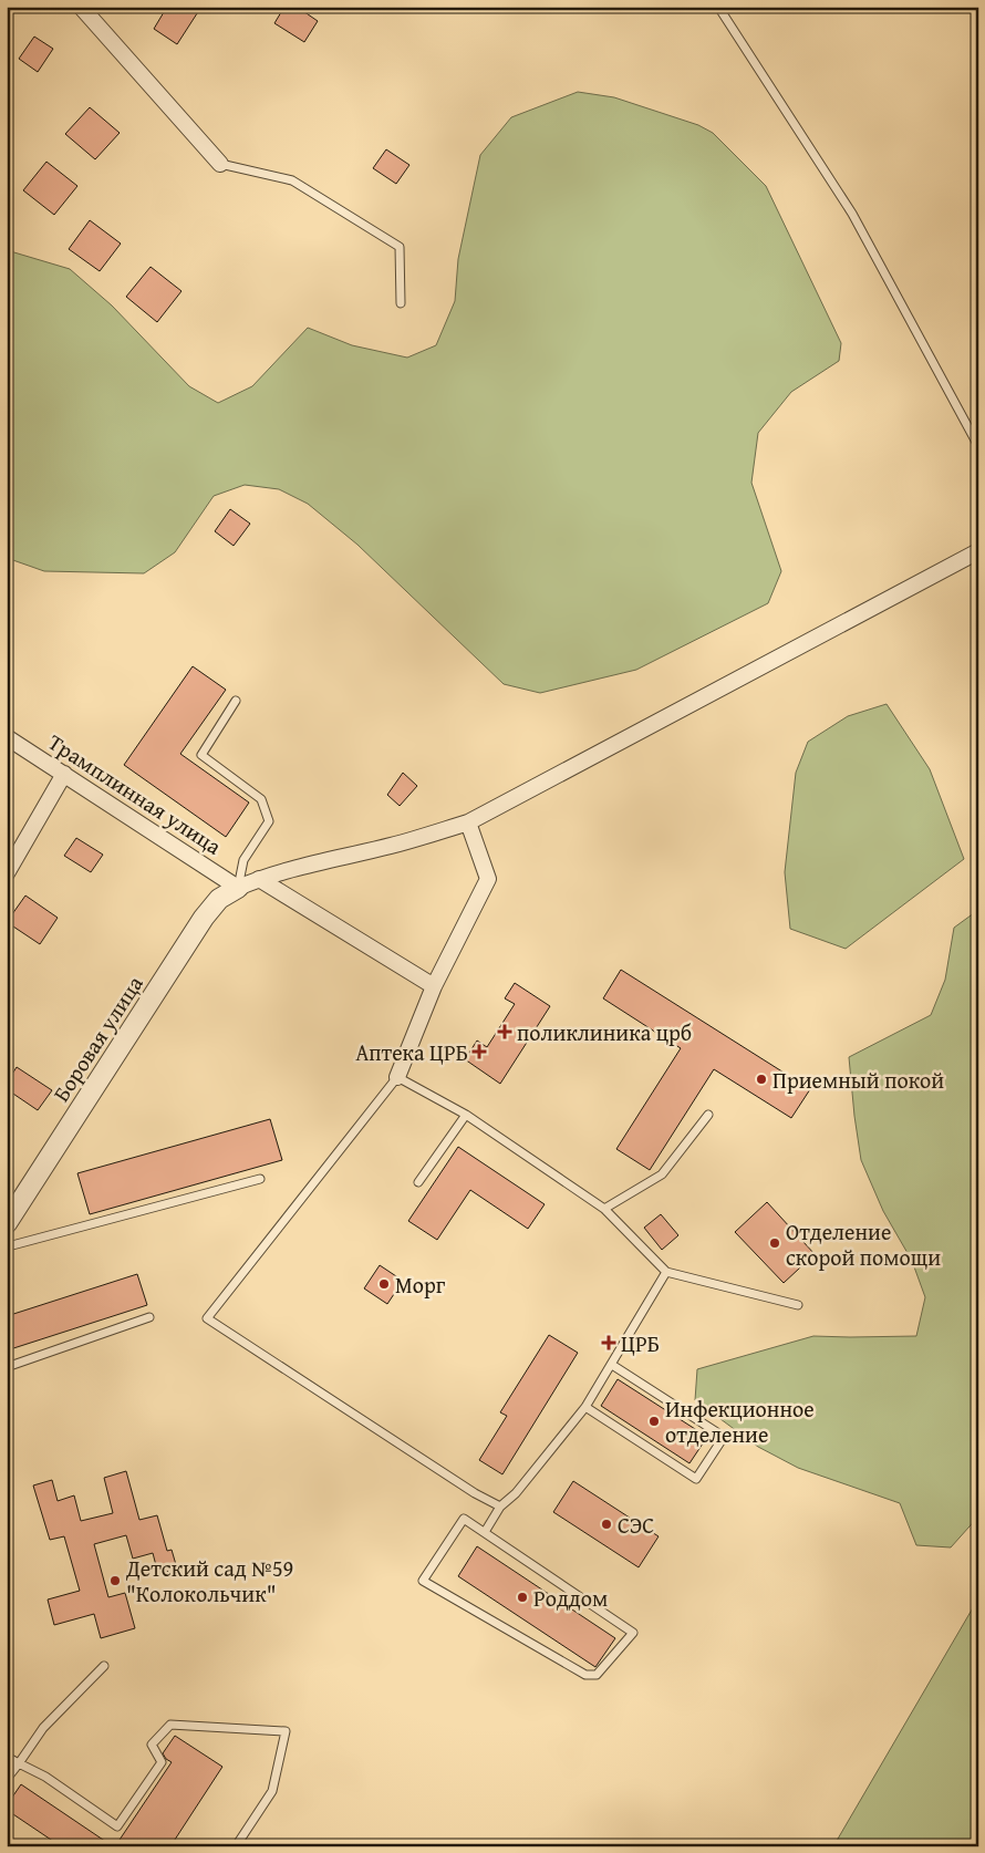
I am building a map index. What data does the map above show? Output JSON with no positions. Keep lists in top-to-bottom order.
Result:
{
  "streets": {
    "street": ["Трамплинная улица", "Боровая улица"]
  },
  "crossings": [
    ["Трамплинная улица", "Боровая улица"]
  ],
  "places": {
    "health": ["поликлиника црб", "Аптека ЦРБ", "ЦРБ"],
    "other": [
      "Приемный покой",
      "Отделение скорой помощи",
      "Морг",
      "Инфекционное отделение",
      "СЭС",
      "Детский сад №59 \"Колокольчик\"",
      "Роддом"
    ]
  }
}
